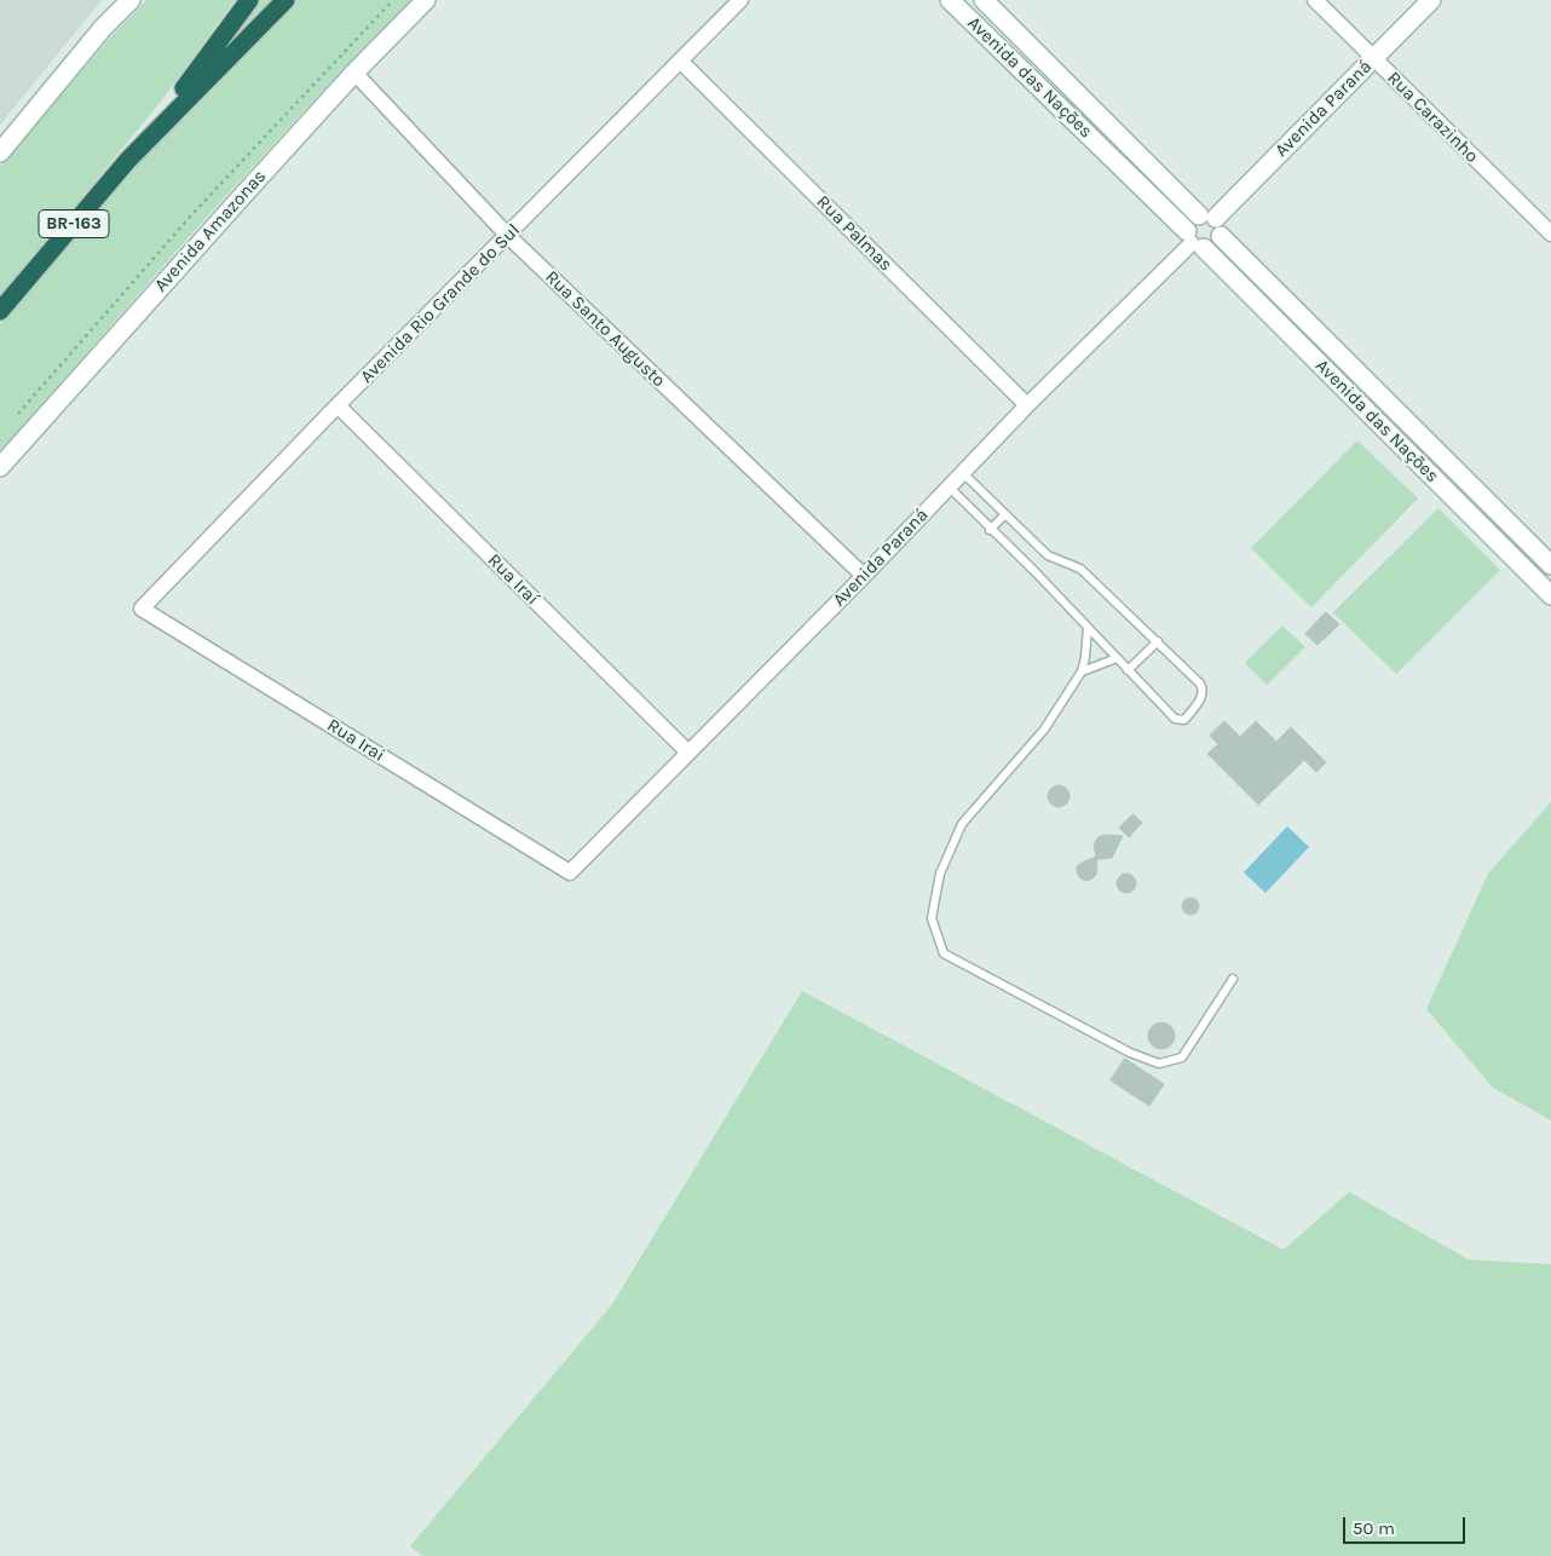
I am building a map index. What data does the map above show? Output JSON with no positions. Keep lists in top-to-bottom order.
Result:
{
  "streets": {
    "highway": ["BR-163"],
    "main road": ["Avenida das Nações", "Avenida Paraná", "Avenida Amazonas"],
    "street": [
      "Rua Carazinho",
      "Rua Palmas",
      "Avenida Rio Grande do Sul",
      "Rua Santo Augusto",
      "Rua Iraí",
      "Rua Irai"
    ]
  },
  "crossings": [
    ["Avenida das Nações", "Avenida Paraná"],
    ["Avenida Paraná", "Rua Carazinho"],
    ["Avenida Paraná", "Rua Palmas"],
    ["Avenida Paraná", "Rua Santo Augusto"],
    ["Avenida Paraná", "Rua Iraí"],
    ["Avenida Paraná", "Rua Irai"],
    ["Avenida Amazonas", "Rua Santo Augusto"],
    ["Rua Palmas", "Avenida Rio Grande do Sul"],
    ["Avenida Rio Grande do Sul", "Rua Santo Augusto"],
    ["Avenida Rio Grande do Sul", "Rua Iraí"],
    ["Avenida Rio Grande do Sul", "Rua Irai"]
  ],
  "scale_bar": "50 m"
}
